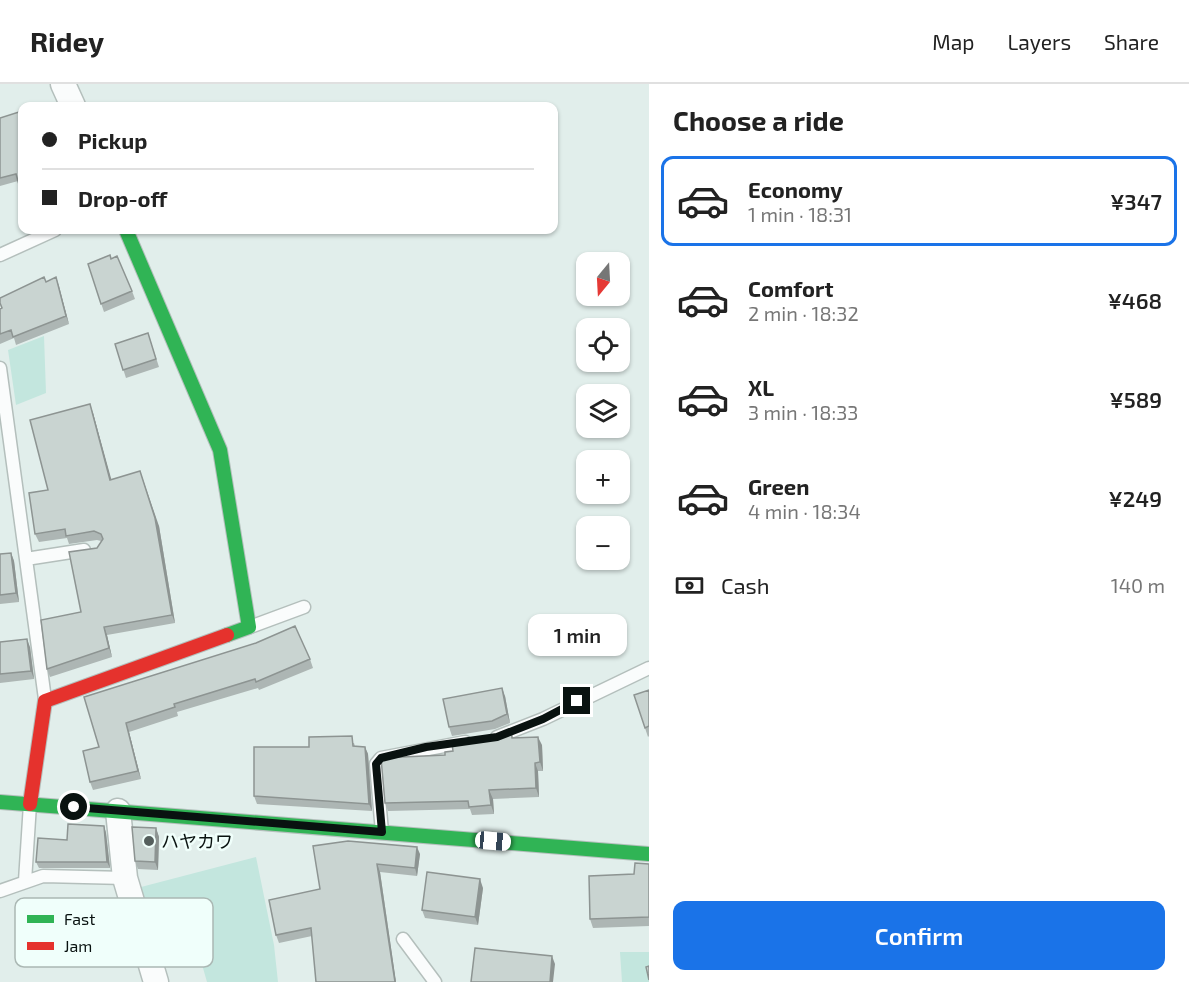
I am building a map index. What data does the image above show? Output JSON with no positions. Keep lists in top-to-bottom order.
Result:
{
  "places": ["ハヤカワ"],
  "legend": ["Fast", "Jam"],
  "north": "bottom",
  "page": {
    "header": "Ridey",
    "nav": ["Map", "Layers", "Share"],
    "heading": "Choose a ride",
    "banner": ["Pickup", "Drop-off"],
    "list": [
      {
        "name": "Economy",
        "note": "1 min · 18:31",
        "value": "¥347"
      },
      {
        "name": "Comfort",
        "note": "2 min · 18:32",
        "value": "¥468"
      },
      {
        "name": "XL",
        "note": "3 min · 18:33",
        "value": "¥589"
      },
      {
        "name": "Green",
        "note": "4 min · 18:34",
        "value": "¥249"
      }
    ],
    "map_buttons": ["+", "−"],
    "pay": ["Cash", "140 m"],
    "bubble": "1 min",
    "buttons": "Confirm"
  }
}
